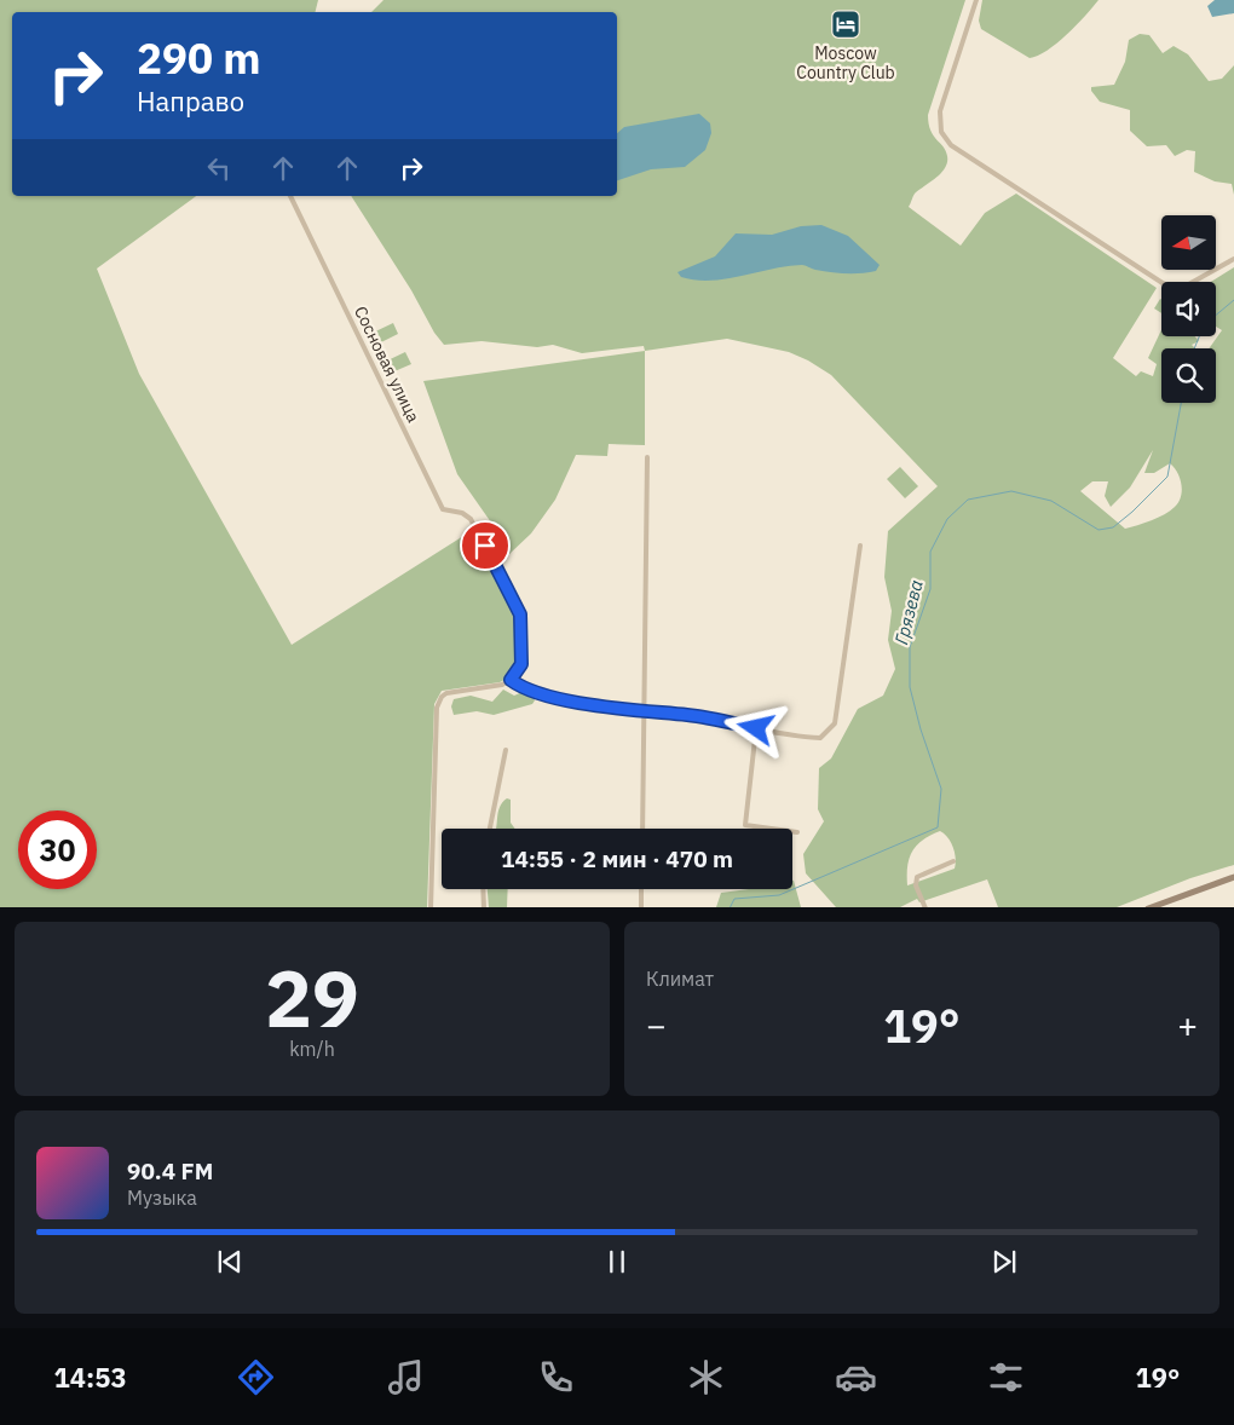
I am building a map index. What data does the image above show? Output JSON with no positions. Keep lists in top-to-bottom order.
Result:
{
  "streets": {
    "street": ["Сосновая улица"]
  },
  "water": ["Грязева"],
  "places": {
    "hotel": ["Moscow Country Club"]
  },
  "north": "left",
  "page": {
    "turn": ["290 m", "Направо"],
    "limit": "30",
    "trip": "14:55 · 2 мин · 470 m",
    "tile": [
      ["29", "km/h"],
      "Климат"
    ],
    "heat": ["−", "19°", "+"],
    "song": ["90.4 FM", "Музыка"],
    "tabs": ["14:53", "19°"]
  }
}
